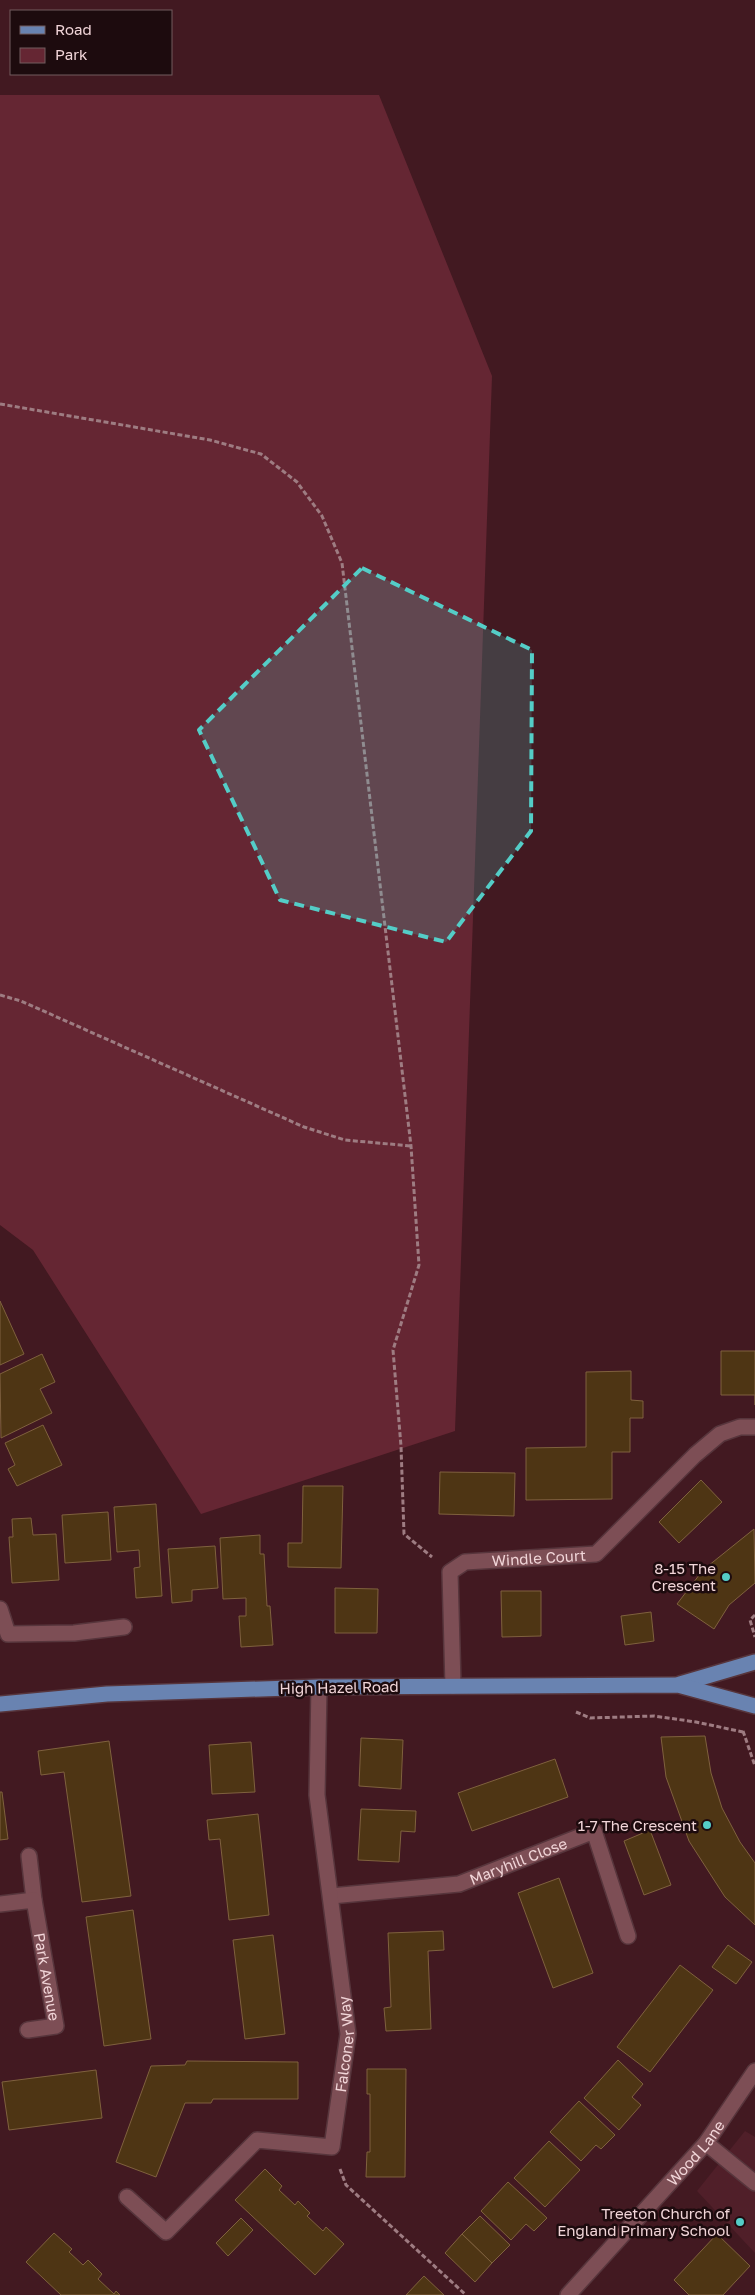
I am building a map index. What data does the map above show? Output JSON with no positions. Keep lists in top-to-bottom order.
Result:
{
  "streets": {
    "main road": ["High Hazel Road"],
    "street": [
      "Windle Court",
      "Maryhill Close",
      "Park Avenue",
      "Falconer Way",
      "Wood Lane"
    ]
  },
  "crossings": [
    ["High Hazel Road", "Falconer Way"],
    ["Maryhill Close", "Falconer Way"]
  ],
  "places": ["8-15 The Crescent", "1-7 The Crescent", "Treeton Church of England Primary School"],
  "legend": ["Road", "Park"]
}
